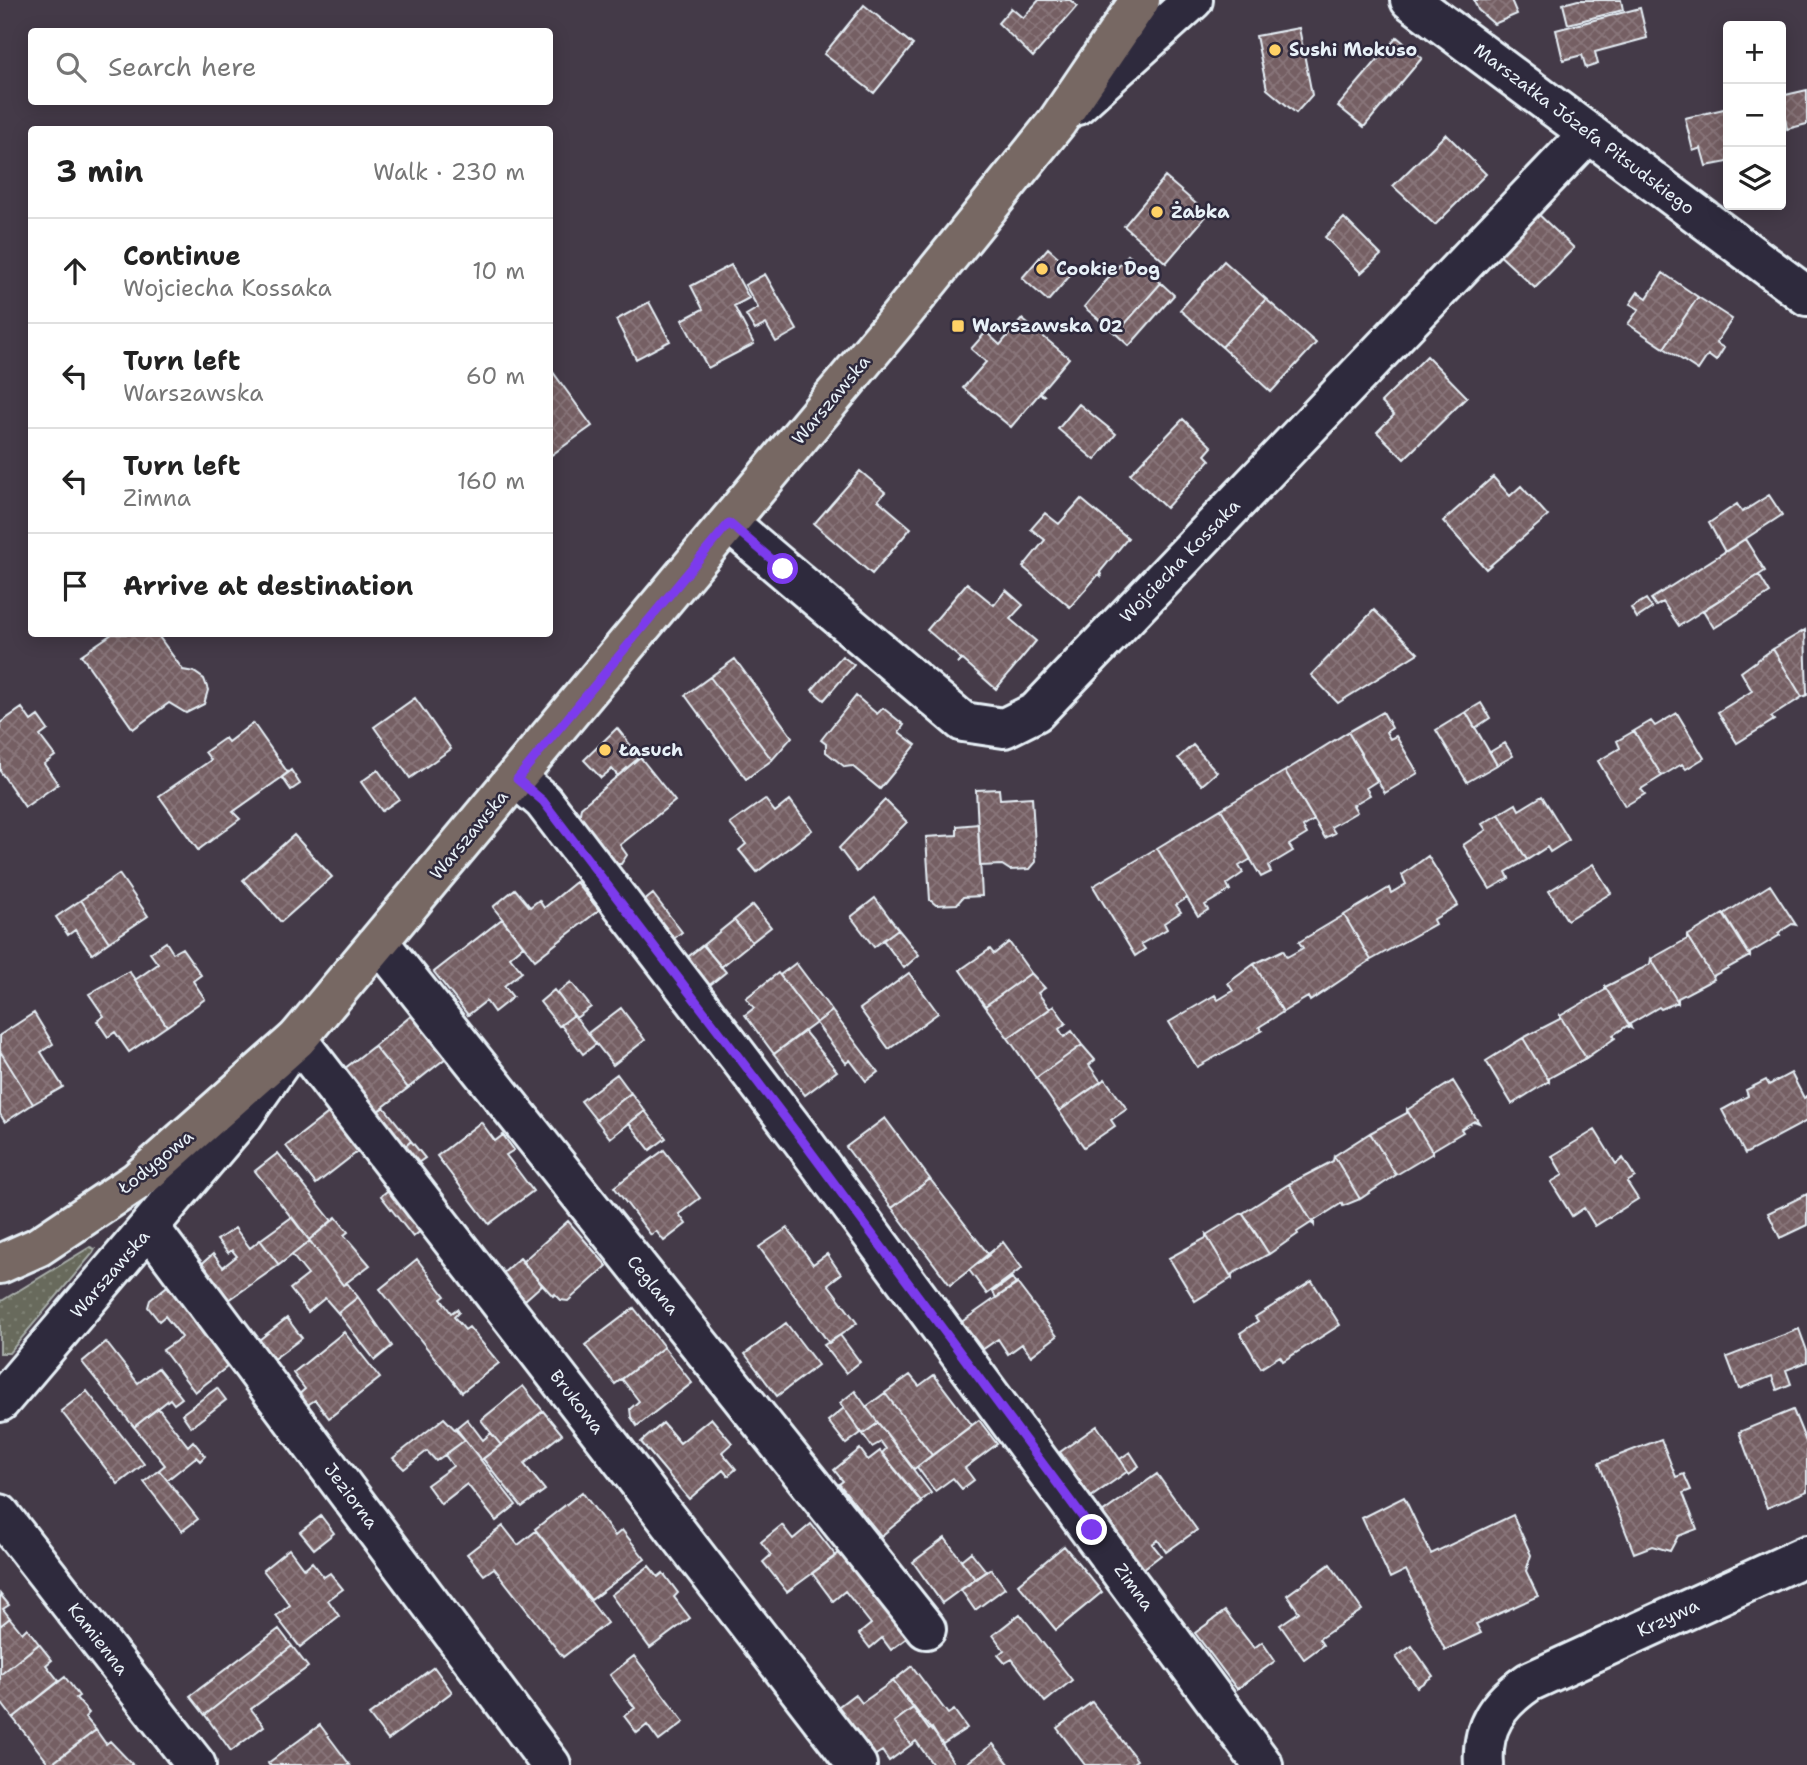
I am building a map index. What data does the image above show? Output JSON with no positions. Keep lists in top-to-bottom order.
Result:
{
  "streets": {
    "main road": ["Warszawska", "Łodygowa"],
    "street": [
      "Marszałka Józefa Piłsudskiego",
      "Wojciecha Kossaka",
      "Ceglana",
      "Brukowa",
      "Jeziorna",
      "Zimna",
      "Krzywa",
      "Kamienna"
    ]
  },
  "crossings": [
    ["Marszałka Józefa Piłsudskiego", "Wojciecha Kossaka"],
    ["Warszawska", "Wojciecha Kossaka"],
    ["Warszawska", "Łodygowa"],
    ["Warszawska", "Ceglana"],
    ["Warszawska", "Brukowa"],
    ["Warszawska", "Jeziorna"],
    ["Warszawska", "Zimna"],
    ["Łodygowa", "Brukowa"]
  ],
  "places": {
    "other": [
      "Sushi Mokuso",
      "Żabka",
      "Cookie Dog",
      "Łasuch"
    ],
    "transit": ["Warszawska 02"]
  },
  "page": {
    "map_buttons": ["+", "−"],
    "search": "Search here",
    "heading": ["3 min", "Walk · 230 m"],
    "list": [
      ["Continue", "Wojciecha Kossaka", "10 m"],
      ["Turn left", "Warszawska", "60 m"],
      ["Turn left", "Zimna", "160 m"],
      "Arrive at destination"
    ]
  }
}
